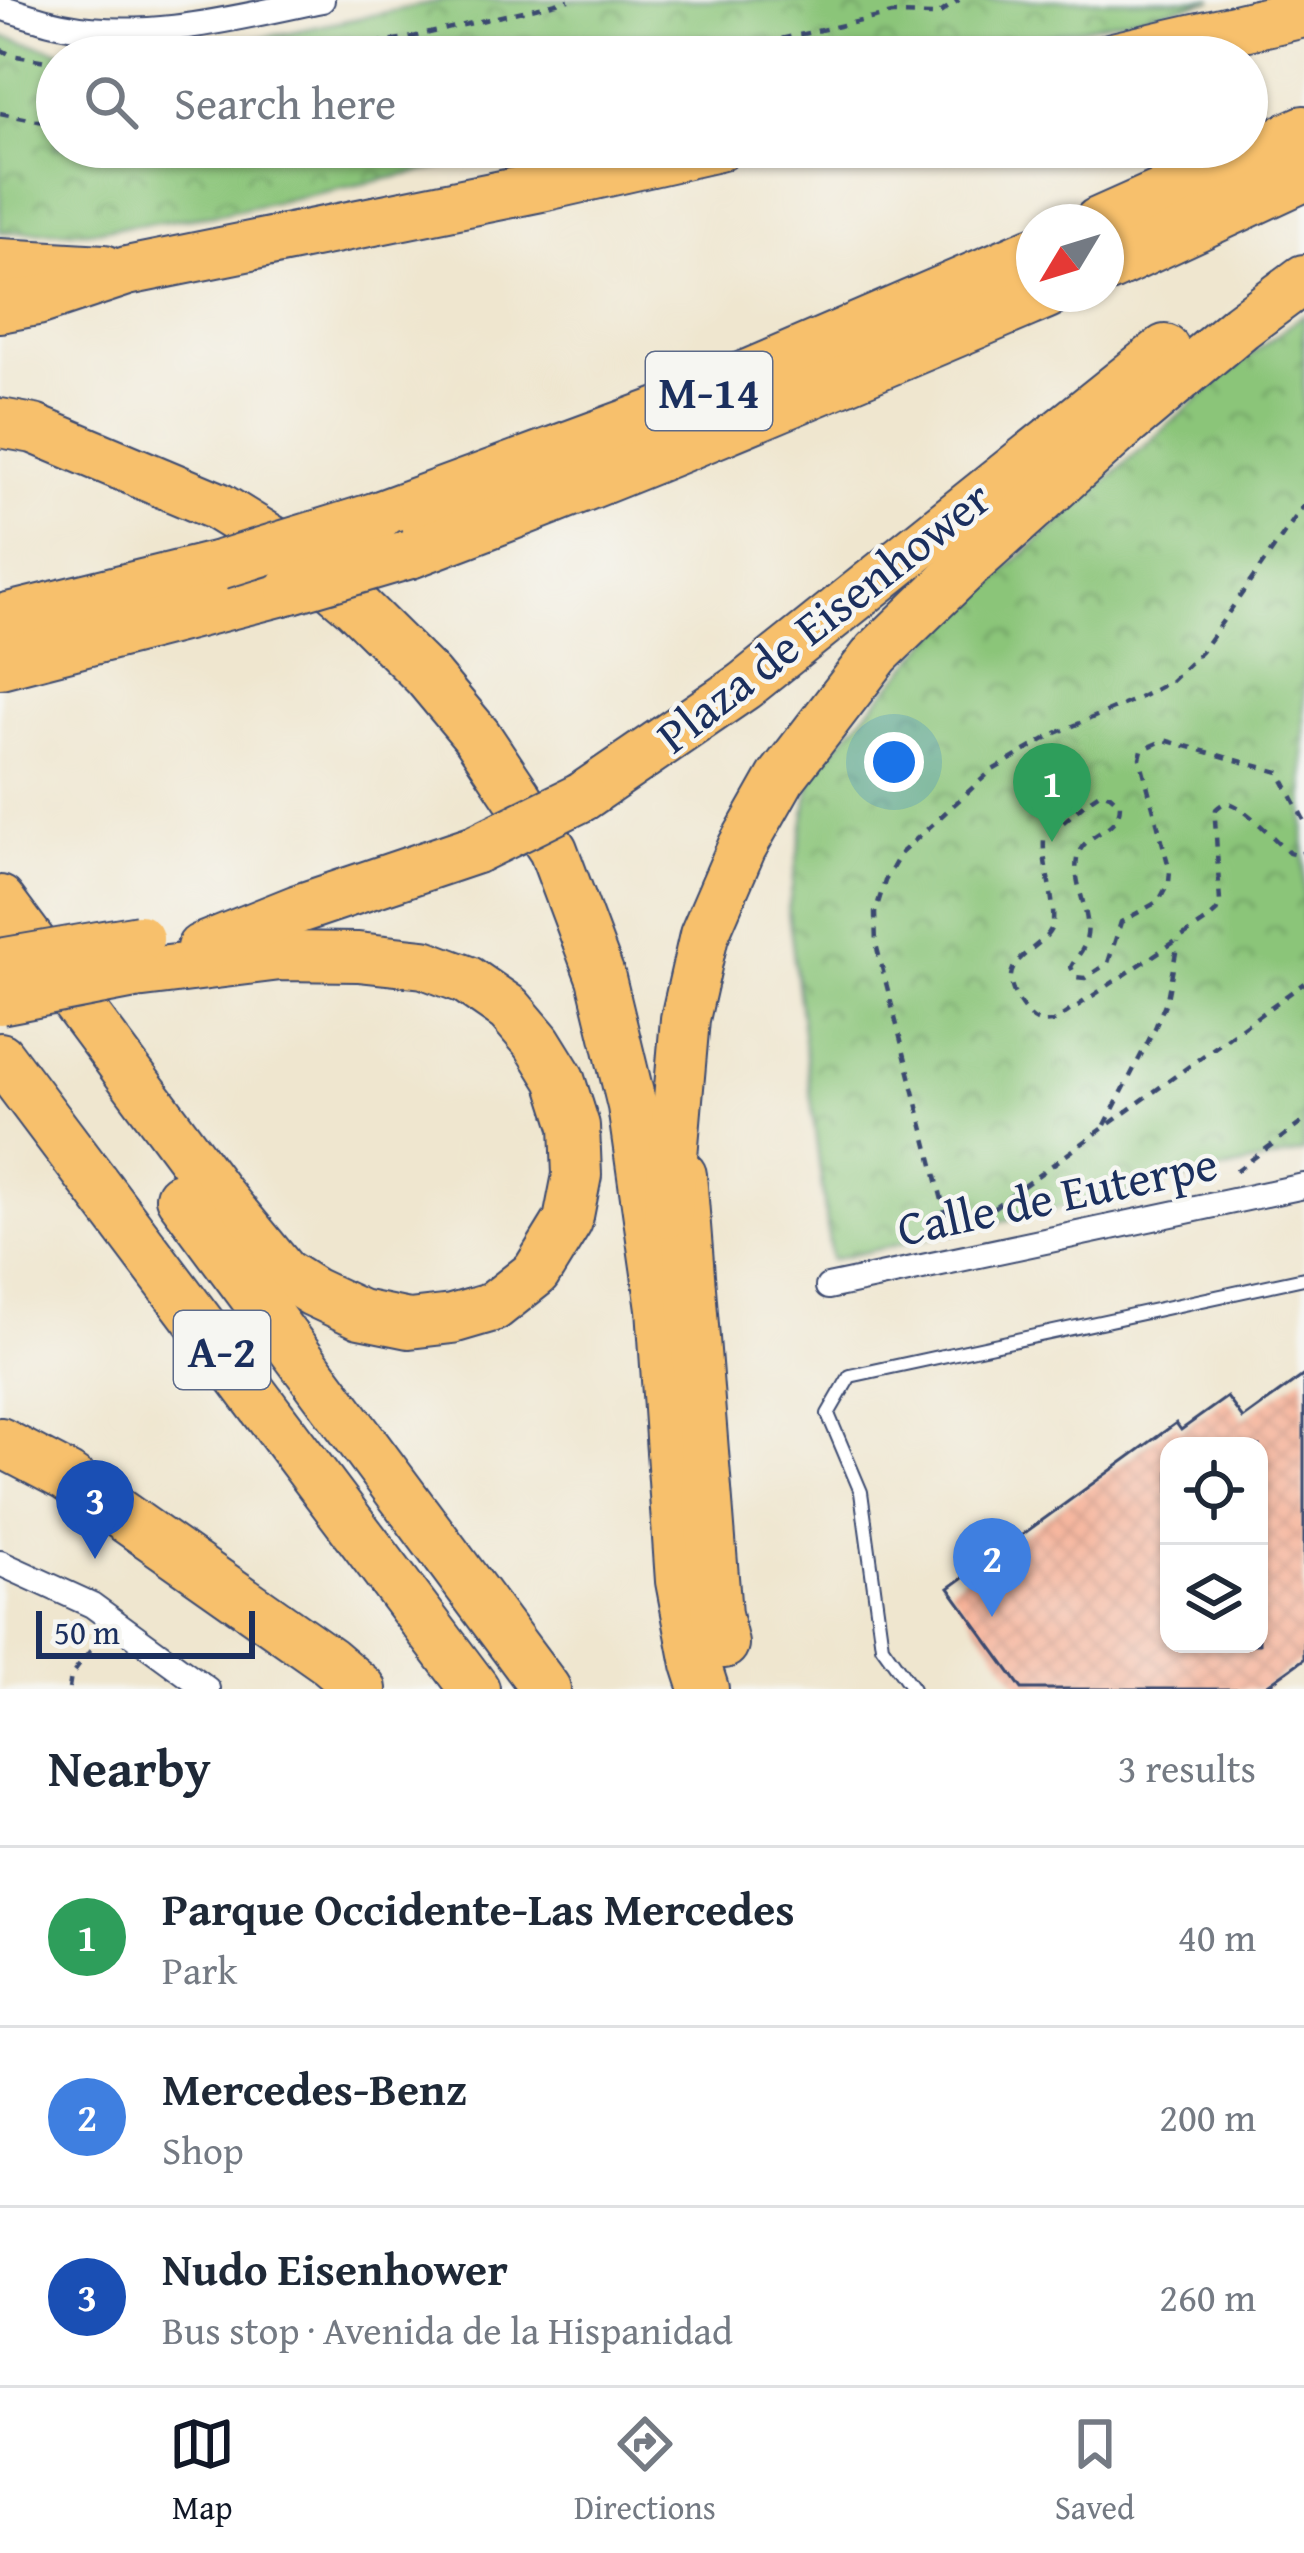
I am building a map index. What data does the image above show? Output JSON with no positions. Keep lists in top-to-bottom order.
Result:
{
  "streets": {
    "highway": ["M-14", "Plaza de Eisenhower", "A-2"],
    "street": ["Calle de Euterpe"]
  },
  "crossings": [
    ["Plaza de Eisenhower", "A-2"]
  ],
  "scale_bar": "50 m",
  "north": "bottom left",
  "page": {
    "search": "Search here",
    "pins": ["1", "3", "2"],
    "scale": "50 m",
    "heading": ["Nearby", "3 results"],
    "list": [
      {
        "mark": "1",
        "name": "Parque Occidente-Las Mercedes",
        "note": "Park",
        "value": "40 m"
      },
      {
        "mark": "2",
        "name": "Mercedes-Benz",
        "note": "Shop",
        "value": "200 m"
      },
      {
        "mark": "3",
        "name": "Nudo Eisenhower",
        "note": "Bus stop · Avenida de la Hispanidad",
        "value": "260 m"
      }
    ],
    "nav": ["Map", "Directions", "Saved"]
  }
}
